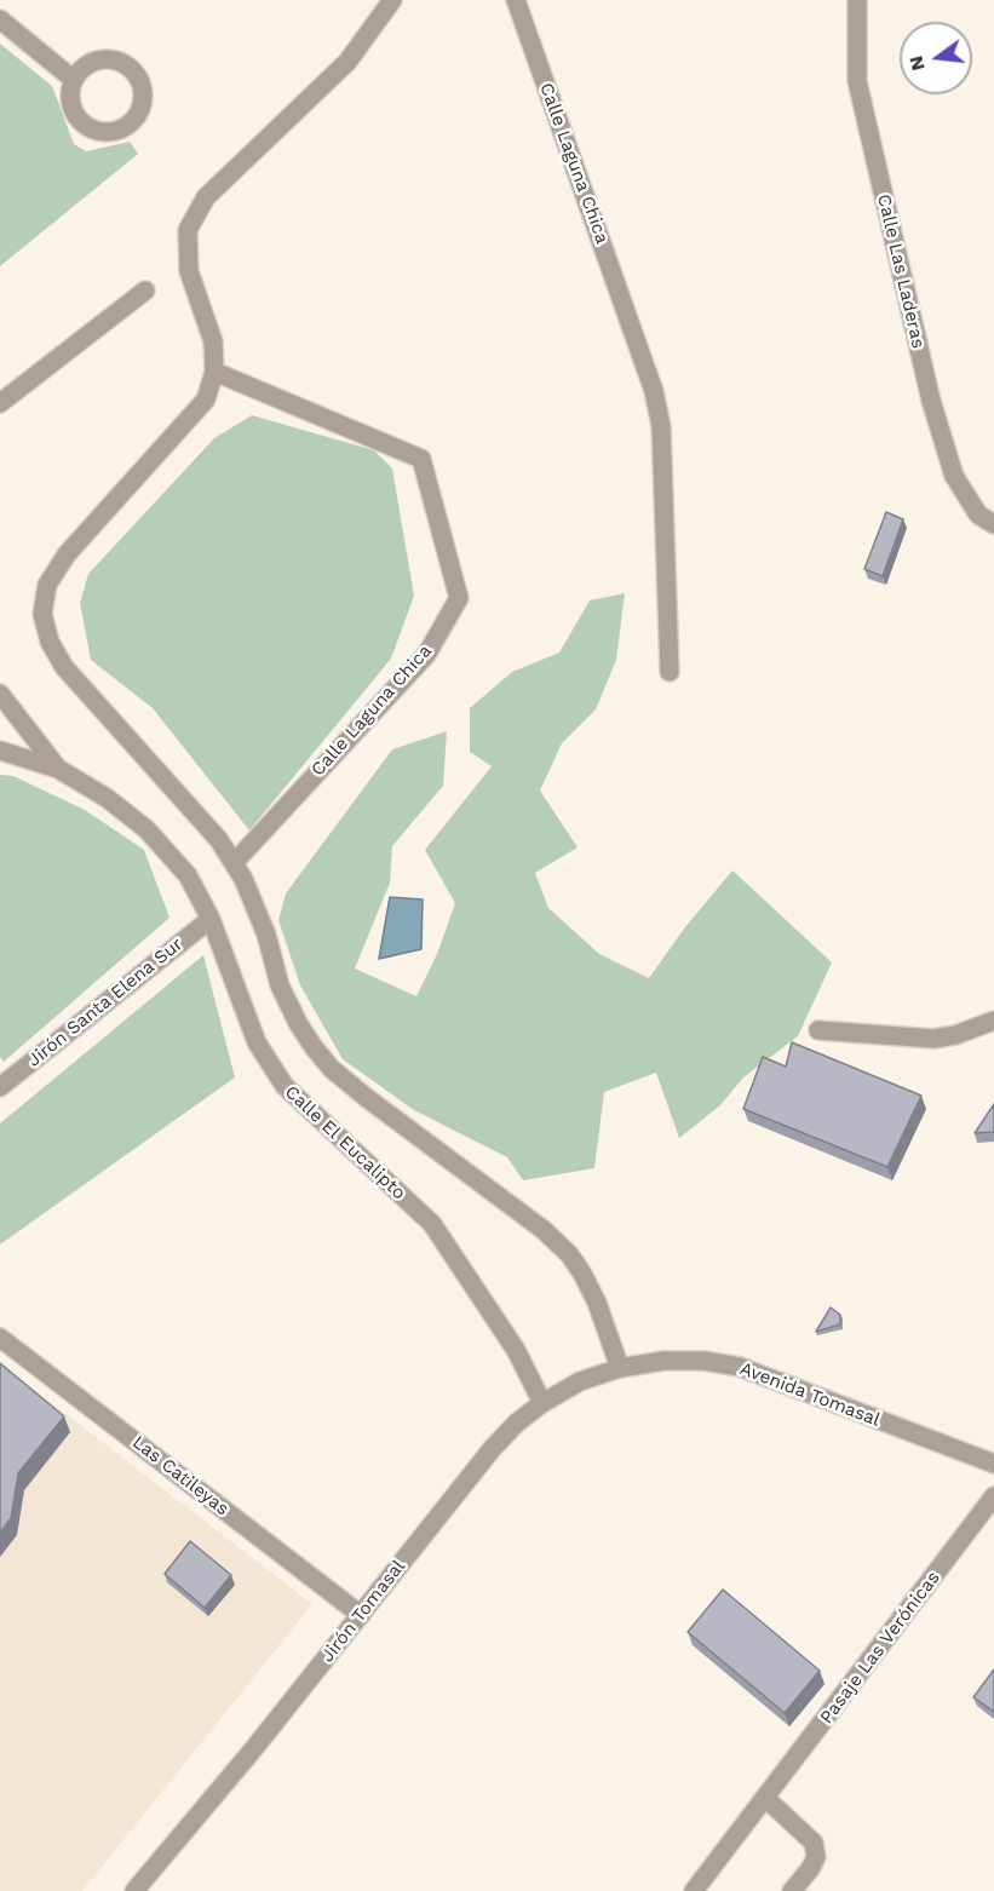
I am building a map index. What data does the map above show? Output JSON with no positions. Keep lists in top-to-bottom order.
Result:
{
  "streets": {
    "street": [
      "Calle Laguna Chica",
      "Calle Las Laderas",
      "Jirón Santa Elena Sur",
      "Calle El Eucalipto",
      "Avenida Tomasal",
      "Las Catileyas",
      "Jirón Tomasal",
      "Pasaje Las Verónicas"
    ]
  },
  "crossings": [
    ["Jirón Santa Elena Sur", "Calle El Eucalipto"],
    ["Calle El Eucalipto", "Jirón Tomasal"],
    ["Avenida Tomasal", "Jirón Tomasal"],
    ["Las Catileyas", "Jirón Tomasal"]
  ],
  "north": "left"
}
